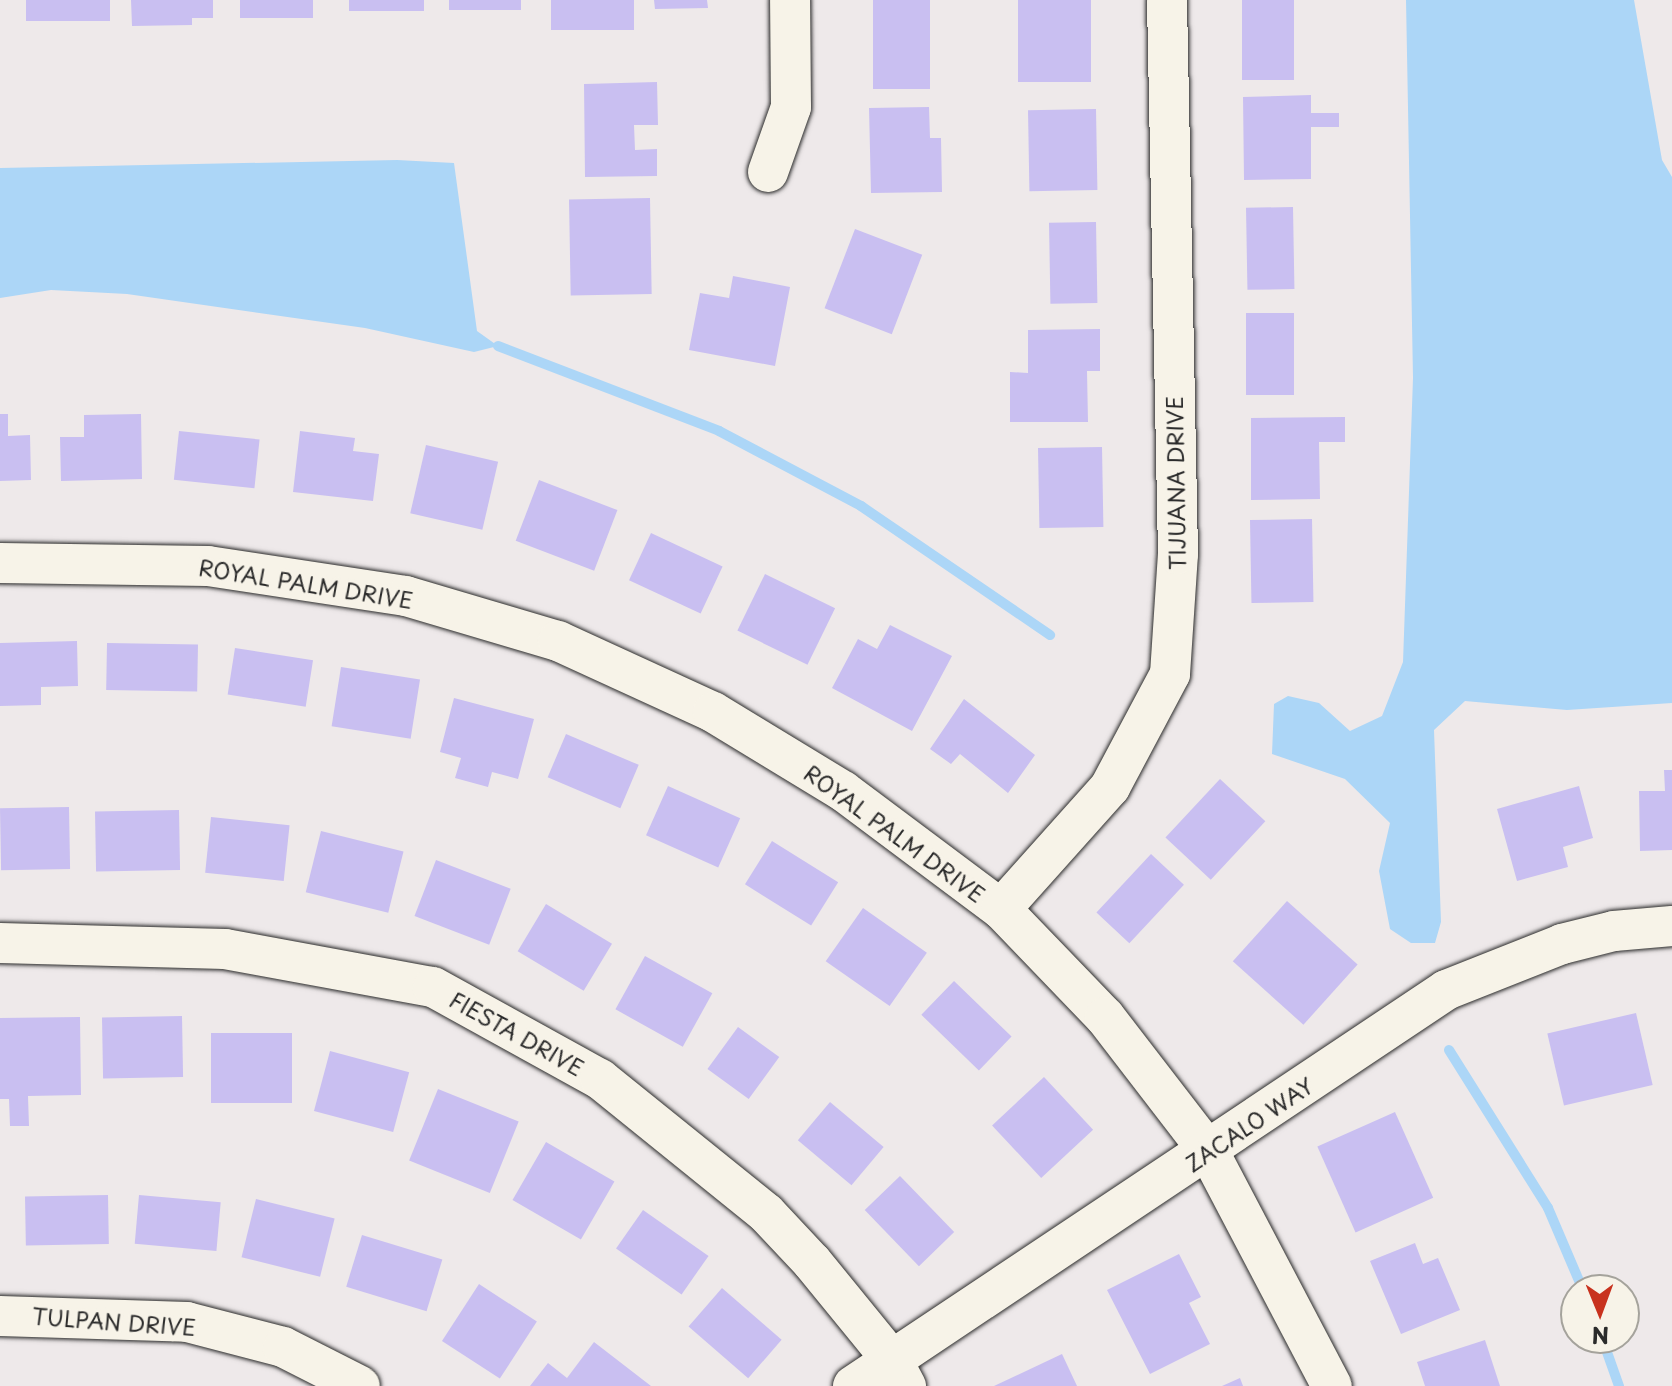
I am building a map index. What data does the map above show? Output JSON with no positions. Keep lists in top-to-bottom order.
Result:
{
  "streets": {
    "street": [
      "TIJUANA DRIVE",
      "ROYAL PALM DRIVE",
      "FIESTA DRIVE",
      "ZACALO WAY",
      "TULPAN DRIVE"
    ]
  },
  "crossings": [
    ["TIJUANA DRIVE", "ROYAL PALM DRIVE"],
    ["ROYAL PALM DRIVE", "ZACALO WAY"],
    ["FIESTA DRIVE", "ZACALO WAY"]
  ],
  "north": "bottom"
}
